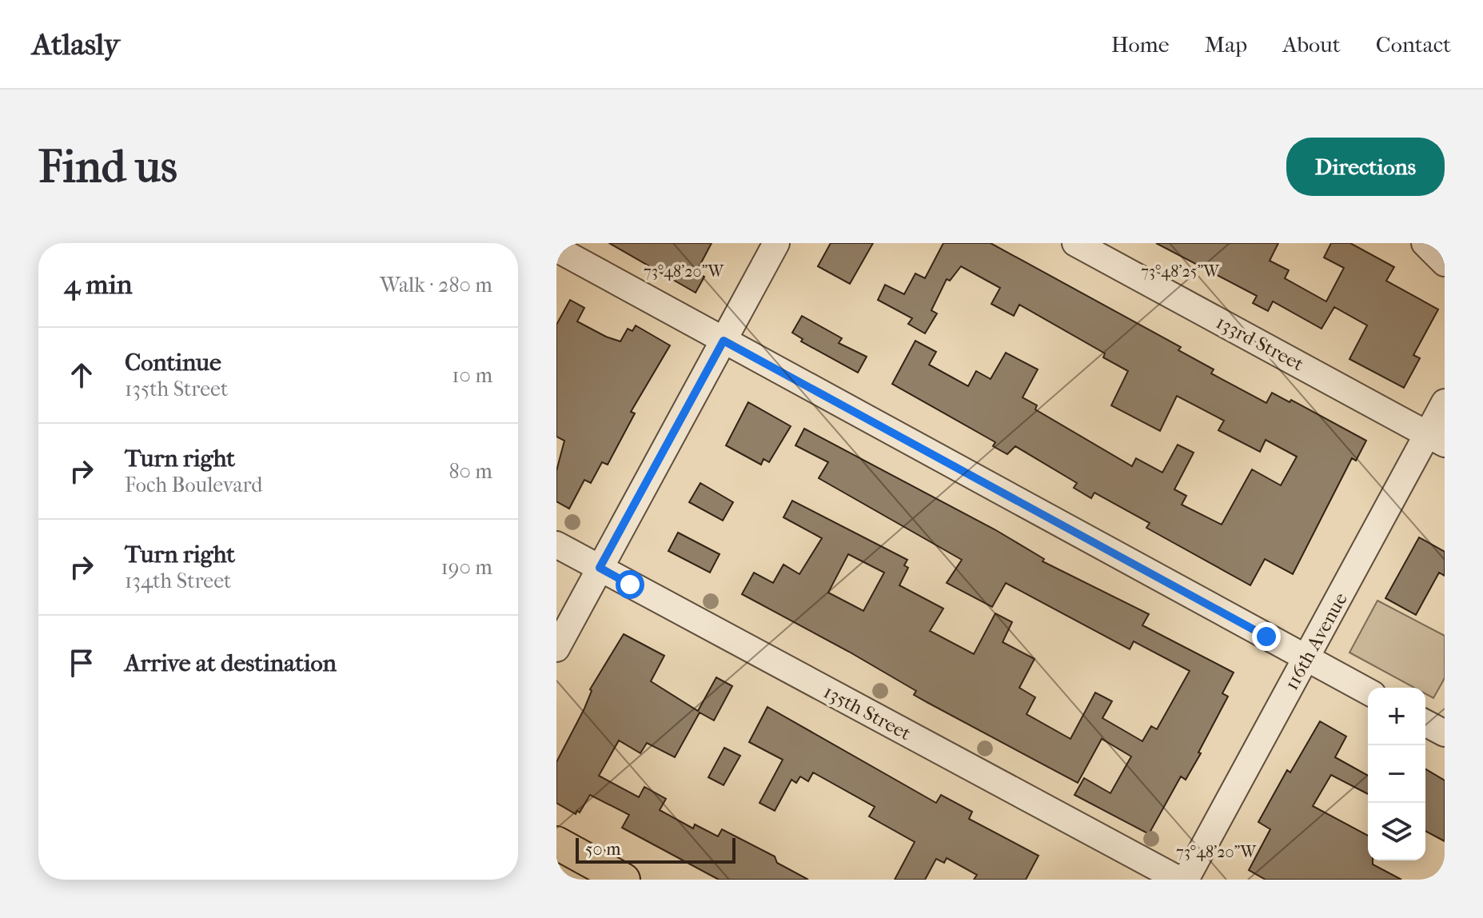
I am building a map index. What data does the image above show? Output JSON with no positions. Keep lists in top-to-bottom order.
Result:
{
  "streets": {
    "street": ["133rd Street", "116th Avenue", "135th Street"]
  },
  "crossings": [
    ["133rd Street", "116th Avenue"]
  ],
  "scale_bar": "50 m",
  "page": {
    "header": "Atlasly",
    "nav": [
      "Home",
      "Map",
      "About",
      "Contact"
    ],
    "buttons": "Directions",
    "title": "Find us",
    "heading": ["4 min", "Walk · 280 m"],
    "list": [
      ["Continue", "135th Street", "10 m"],
      ["Turn right", "Foch Boulevard", "80 m"],
      ["Turn right", "134th Street", "190 m"],
      "Arrive at destination"
    ],
    "map_buttons": ["+", "−"],
    "scale": "50 m"
  },
  "coordinates": ["73°48'20\"W", "73°48'25\"W"]
}
